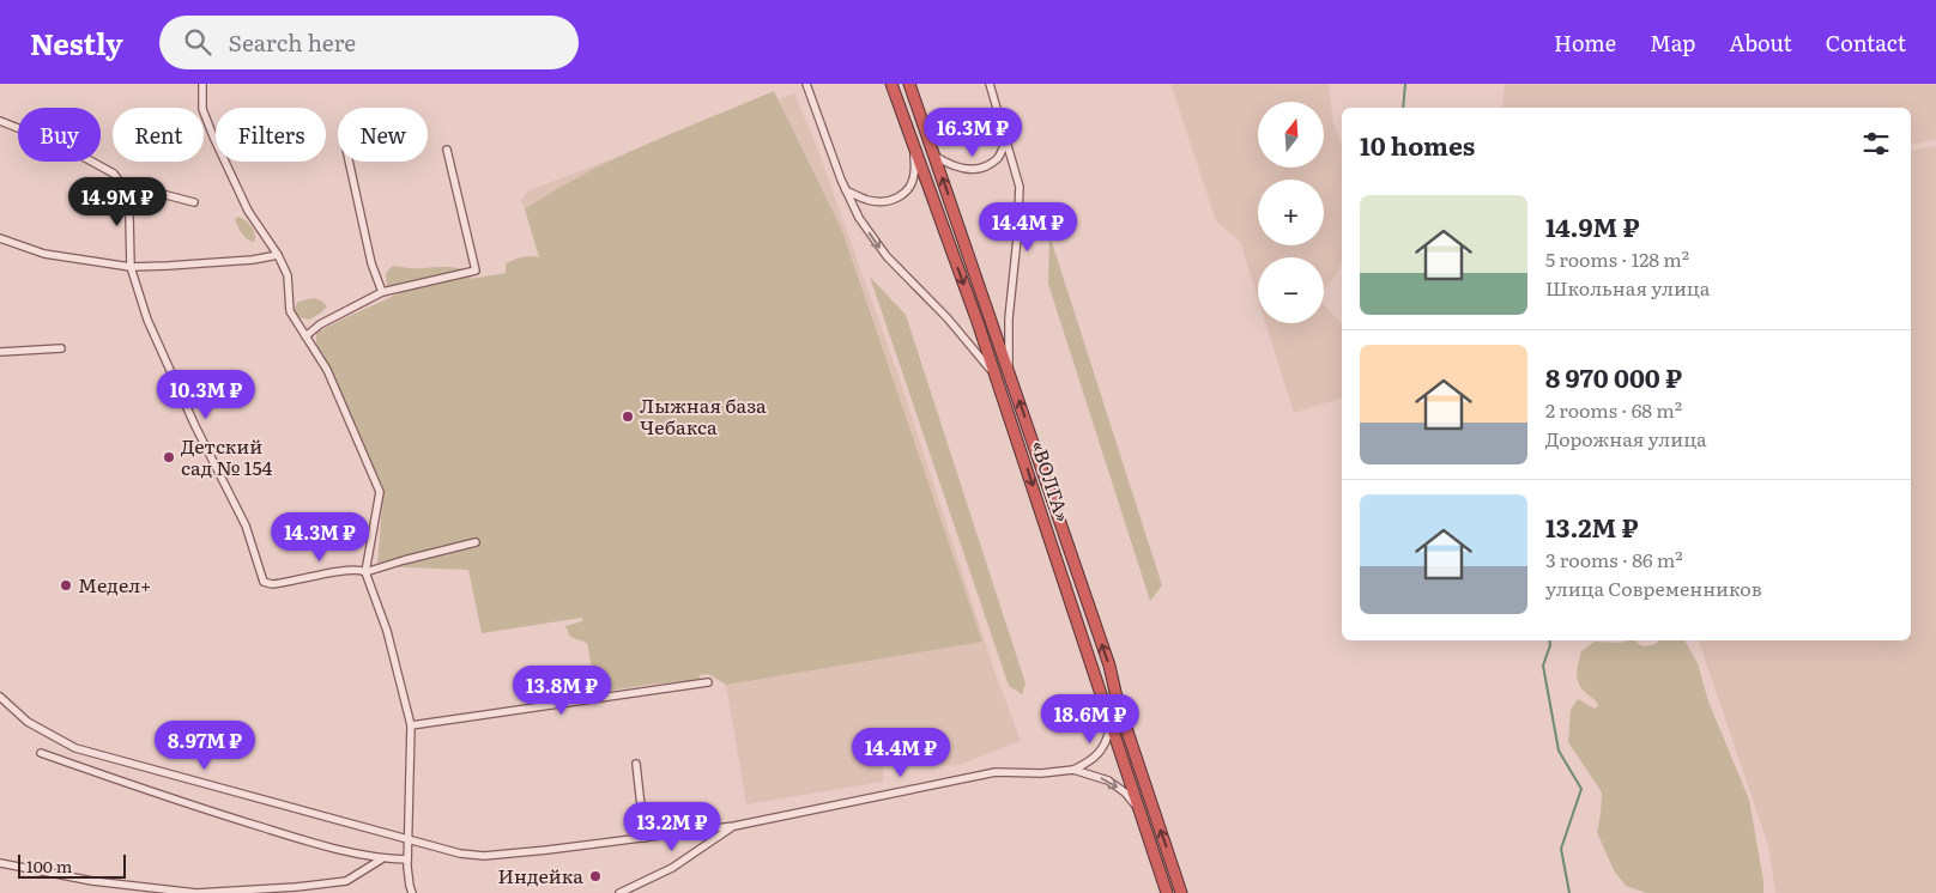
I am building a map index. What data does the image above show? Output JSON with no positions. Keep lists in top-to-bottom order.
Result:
{
  "streets": {
    "highway": ["«ВОЛГА»"]
  },
  "places": [
    "Лыжная база Чебакса",
    "Детский сад № 154",
    "Медел+",
    "Индейка"
  ],
  "scale_bar": "100 m",
  "north": "top",
  "page": {
    "header": "Nestly",
    "search": "Search here",
    "nav": [
      "Home",
      "Map",
      "About",
      "Contact"
    ],
    "map_buttons": ["+", "−"],
    "price": [
      "16.3M ₽",
      "14.9M ₽",
      "14.4M ₽",
      "10.3M ₽",
      "14.3M ₽",
      "13.8M ₽",
      "18.6M ₽",
      "8.97M ₽",
      "14.4M ₽",
      "13.2M ₽"
    ],
    "chip": [
      "Buy",
      "Rent",
      "Filters",
      "New"
    ],
    "heading": "10 homes",
    "list": [
      {
        "name": "14.9M ₽",
        "note": "5 rooms · 128 m² · Школьная улица"
      },
      {
        "name": "8 970 000 ₽",
        "note": "2 rooms · 68 m² · Дорожная улица"
      },
      {
        "name": "13.2M ₽",
        "note": "3 rooms · 86 m² · улица Современников"
      }
    ],
    "scale": "100 m"
  }
}
